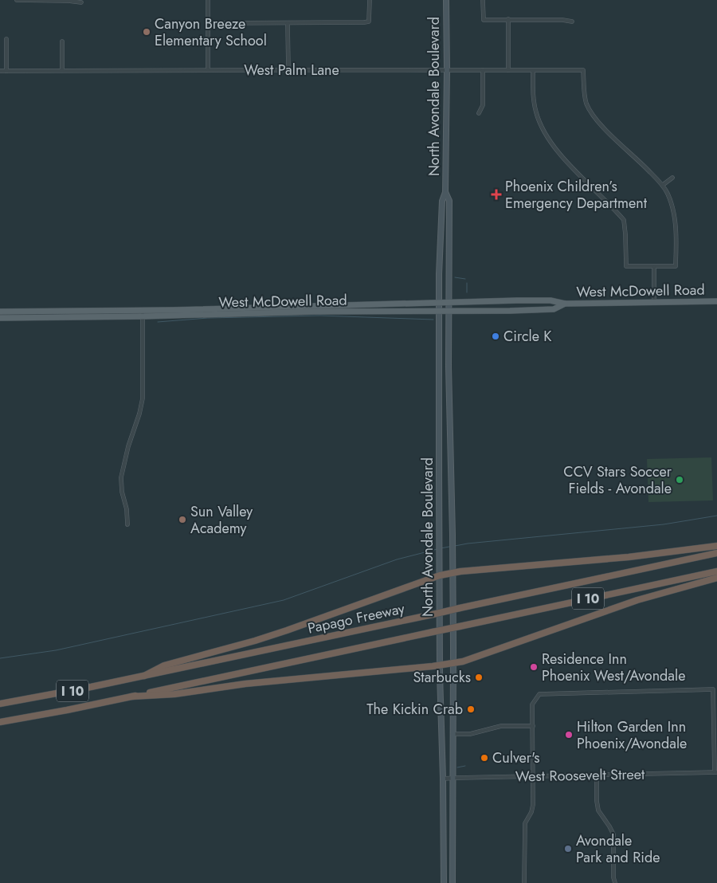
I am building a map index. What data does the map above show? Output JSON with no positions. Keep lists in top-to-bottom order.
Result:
{
  "streets": {
    "highway": ["I 10", "Papago Freeway"],
    "main road": ["North Avondale Boulevard", "West McDowell Road"],
    "street": ["West Palm Lane", "West Roosevelt Street"]
  },
  "crossings": [
    ["West Palm Lane", "North Avondale Boulevard"],
    ["North Avondale Boulevard", "West McDowell Road"],
    ["North Avondale Boulevard", "West Roosevelt Street"]
  ],
  "places": {
    "other": [
      "Canyon Breeze Elementary School",
      "Circle K",
      "CCV Stars Soccer Fields - Avondale",
      "Sun Valley Academy",
      "Residence Inn Phoenix West/Avondale",
      "Starbucks",
      "The Kickin Crab",
      "Hilton Garden Inn Phoenix/Avondale",
      "Culver's",
      "Avondale Park and Ride"
    ],
    "health": ["Phoenix Children’s Emergency Department"]
  }
}
